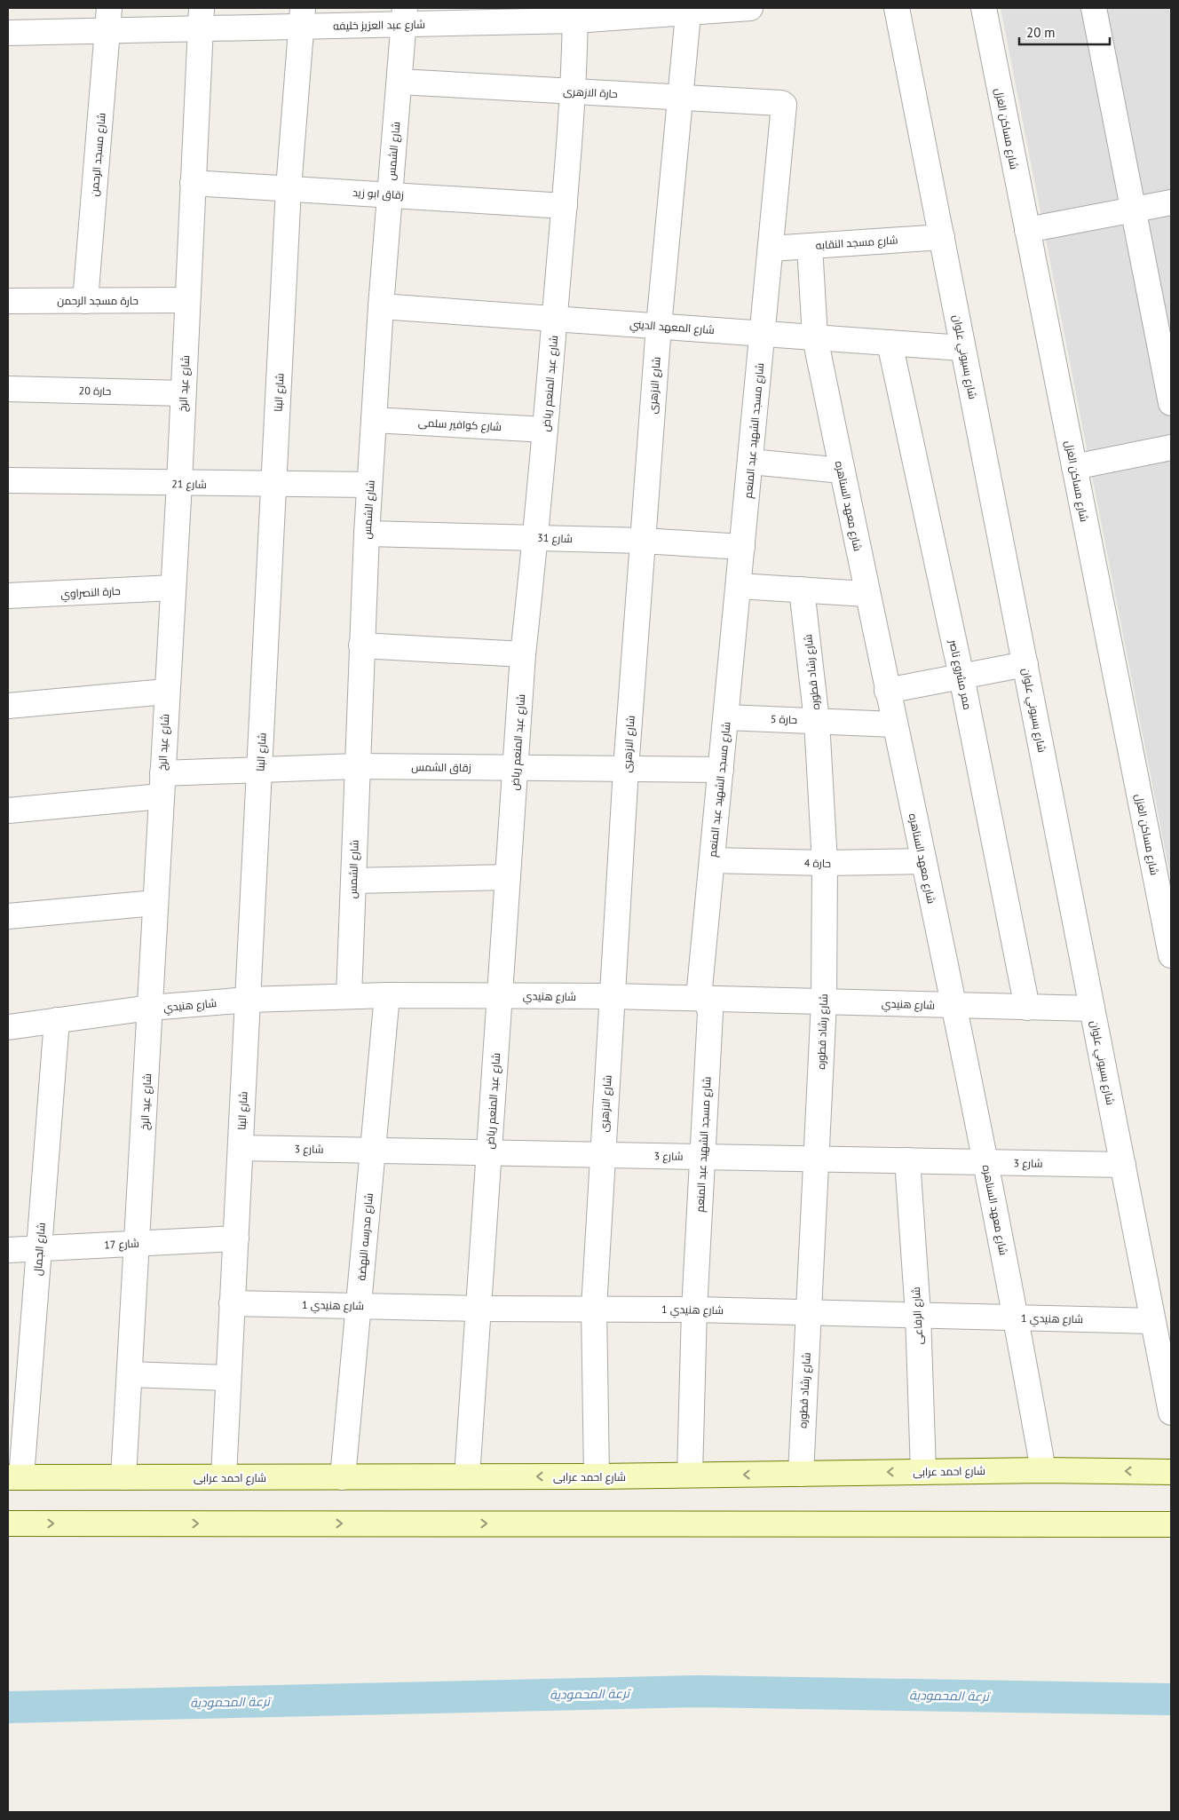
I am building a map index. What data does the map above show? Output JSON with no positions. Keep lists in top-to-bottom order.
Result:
{
  "streets": {
    "main road": ["شارع احمد عرابى"],
    "street": [
      "شارع عبد العزيز خليفه",
      "حارة الازهرى",
      "شارع مساكن الغزل",
      "شارع الشمس",
      "شارع مسجد الرحمن",
      "زقاق ابو زيد",
      "شارع مسجد النقابه",
      "حارة مسجد الرحمن",
      "شارع المعهد الديني",
      "شارع بسيوني علوان",
      "شارع عيد الرخ",
      "شارع عبد المنعم رياض",
      "شارع الازهرى",
      "حارة 20",
      "شارع البنا",
      "شارع كوافير سلمى",
      "شارع مسجد الشهيد عبد المنعم",
      "شارع 21",
      "شارع معهد السناهره",
      "شارع 31",
      "حارة النصراوي",
      "شارع رشاد قطوره",
      "ممر مشروع ناصر",
      "حارة 5",
      "زقاق الشمس",
      "حارة 4",
      "شارع هنيدي",
      "شارع 3",
      "شارع مدرسه النهضة",
      "شارع 17",
      "شارع الجمال",
      "شارع هنيدي 1",
      "شارع الرفاعى"
    ]
  },
  "crossings": [
    ["شارع عبد العزيز خليفه", "شارع الشمس"],
    ["شارع عبد العزيز خليفه", "شارع مسجد الرحمن"],
    ["شارع عبد العزيز خليفه", "شارع عيد الرخ"],
    ["شارع عبد العزيز خليفه", "شارع عبد المنعم رياض"],
    ["شارع عبد العزيز خليفه", "شارع الازهرى"],
    ["شارع عبد العزيز خليفه", "شارع البنا"],
    ["حارة الازهرى", "شارع الشمس"],
    ["حارة الازهرى", "شارع عبد المنعم رياض"],
    ["حارة الازهرى", "شارع الازهرى"],
    ["حارة الازهرى", "شارع مسجد الشهيد عبد المنعم"],
    ["شارع الشمس", "زقاق ابو زيد"],
    ["شارع الشمس", "شارع المعهد الديني"],
    ["شارع الشمس", "شارع كوافير سلمى"],
    ["شارع الشمس", "شارع 21"],
    ["شارع الشمس", "شارع 31"],
    ["شارع الشمس", "زقاق الشمس"],
    ["شارع الشمس", "شارع هنيدي"],
    ["شارع مسجد الرحمن", "حارة مسجد الرحمن"],
    ["زقاق ابو زيد", "شارع عيد الرخ"],
    ["زقاق ابو زيد", "شارع عبد المنعم رياض"],
    ["زقاق ابو زيد", "شارع البنا"],
    ["شارع مسجد النقابه", "شارع بسيوني علوان"],
    ["شارع مسجد النقابه", "شارع مسجد الشهيد عبد المنعم"],
    ["شارع مسجد النقابه", "شارع معهد السناهره"],
    ["حارة مسجد الرحمن", "شارع عيد الرخ"],
    ["شارع المعهد الديني", "شارع بسيوني علوان"],
    ["شارع المعهد الديني", "شارع عبد المنعم رياض"],
    ["شارع المعهد الديني", "شارع الازهرى"],
    ["شارع المعهد الديني", "شارع مسجد الشهيد عبد المنعم"],
    ["شارع المعهد الديني", "شارع معهد السناهره"],
    ["شارع المعهد الديني", "ممر مشروع ناصر"],
    ["شارع بسيوني علوان", "شارع هنيدي"],
    ["شارع بسيوني علوان", "شارع 3"],
    ["شارع بسيوني علوان", "شارع هنيدي 1"],
    ["شارع عيد الرخ", "حارة 20"],
    ["شارع عيد الرخ", "شارع 21"],
    ["شارع عيد الرخ", "حارة النصراوي"],
    ["شارع عيد الرخ", "زقاق الشمس"],
    ["شارع عيد الرخ", "شارع هنيدي"],
    ["شارع عيد الرخ", "شارع 17"],
    ["شارع عيد الرخ", "شارع احمد عرابى"],
    ["شارع عبد المنعم رياض", "شارع كوافير سلمى"],
    ["شارع عبد المنعم رياض", "شارع 31"],
    ["شارع عبد المنعم رياض", "زقاق الشمس"],
    ["شارع عبد المنعم رياض", "شارع هنيدي"],
    ["شارع عبد المنعم رياض", "شارع 3"],
    ["شارع عبد المنعم رياض", "شارع هنيدي 1"],
    ["شارع عبد المنعم رياض", "شارع احمد عرابى"],
    ["شارع الازهرى", "شارع 31"],
    ["شارع الازهرى", "زقاق الشمس"],
    ["شارع الازهرى", "شارع هنيدي"],
    ["شارع الازهرى", "شارع 3"],
    ["شارع الازهرى", "شارع هنيدي 1"],
    ["شارع الازهرى", "شارع احمد عرابى"],
    ["شارع البنا", "شارع 21"],
    ["شارع البنا", "زقاق الشمس"],
    ["شارع البنا", "شارع هنيدي"],
    ["شارع البنا", "شارع 3"],
    ["شارع البنا", "شارع 17"],
    ["شارع البنا", "شارع هنيدي 1"],
    ["شارع البنا", "شارع احمد عرابى"],
    ["شارع مسجد الشهيد عبد المنعم", "شارع 31"],
    ["شارع مسجد الشهيد عبد المنعم", "حارة 5"],
    ["شارع مسجد الشهيد عبد المنعم", "زقاق الشمس"],
    ["شارع مسجد الشهيد عبد المنعم", "حارة 4"],
    ["شارع مسجد الشهيد عبد المنعم", "شارع هنيدي"],
    ["شارع مسجد الشهيد عبد المنعم", "شارع 3"],
    ["شارع مسجد الشهيد عبد المنعم", "شارع هنيدي 1"],
    ["شارع مسجد الشهيد عبد المنعم", "شارع احمد عرابى"],
    ["شارع معهد السناهره", "حارة 5"],
    ["شارع معهد السناهره", "حارة 4"],
    ["شارع معهد السناهره", "شارع هنيدي"],
    ["شارع معهد السناهره", "شارع 3"],
    ["شارع معهد السناهره", "شارع هنيدي 1"],
    ["شارع معهد السناهره", "شارع احمد عرابى"],
    ["شارع رشاد قطوره", "حارة 5"],
    ["شارع رشاد قطوره", "حارة 4"],
    ["شارع رشاد قطوره", "شارع هنيدي"],
    ["شارع رشاد قطوره", "شارع 3"],
    ["شارع رشاد قطوره", "شارع هنيدي 1"],
    ["شارع رشاد قطوره", "شارع احمد عرابى"],
    ["ممر مشروع ناصر", "شارع هنيدي"],
    ["شارع هنيدي", "شارع مدرسه النهضة"],
    ["شارع هنيدي", "شارع الجمال"],
    ["شارع 3", "شارع مدرسه النهضة"],
    ["شارع 3", "شارع الرفاعى"],
    ["شارع مدرسه النهضة", "شارع هنيدي 1"],
    ["شارع مدرسه النهضة", "شارع احمد عرابى"],
    ["شارع 17", "شارع الجمال"],
    ["شارع الجمال", "شارع احمد عرابى"],
    ["شارع هنيدي 1", "شارع الرفاعى"],
    ["شارع الرفاعى", "شارع احمد عرابى"]
  ],
  "water": ["ترعة المحمودية"],
  "scale_bar": "20 m"
}
